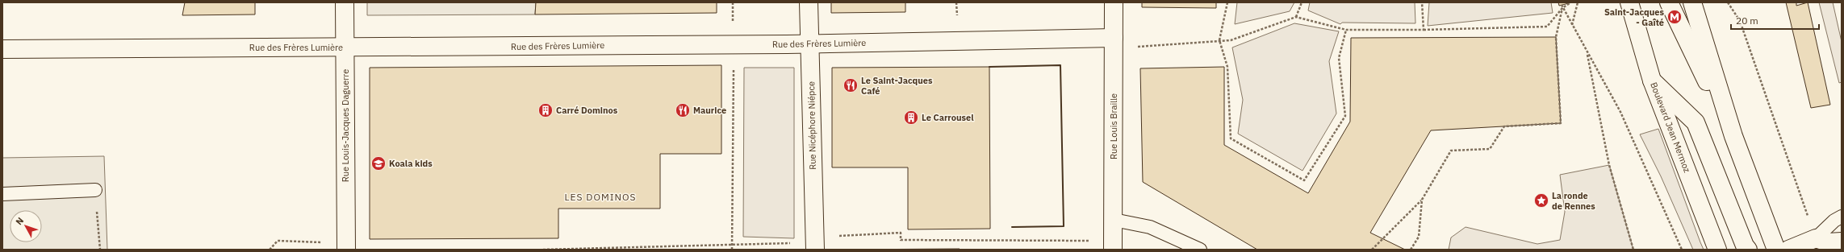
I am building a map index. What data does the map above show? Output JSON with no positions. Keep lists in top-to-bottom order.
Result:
{
  "streets": {
    "street": [
      "Rue des Frères Lumière",
      "Rue Louis-Jacques Daguerre",
      "Rue Nicéphore Niépce",
      "Rue Louis Braille",
      "Boulevard Jean Mermoz"
    ]
  },
  "crossings": [
    ["Rue des Frères Lumière", "Rue Louis-Jacques Daguerre"],
    ["Rue des Frères Lumière", "Rue Nicéphore Niépce"],
    ["Rue des Frères Lumière", "Rue Louis Braille"]
  ],
  "districts": ["LES DOMINOS"],
  "places": {
    "metro station": ["Saint-Jacques - Gaîté"],
    "restaurant": ["Le Saint-Jacques Café", "Maurice"],
    "building": ["Carré Dominos", "Le Carrousel"],
    "school or university": ["Koala kids"],
    "place": ["La ronde de Rennes"]
  },
  "scale_bar": "20 m",
  "north": "top left"
}
